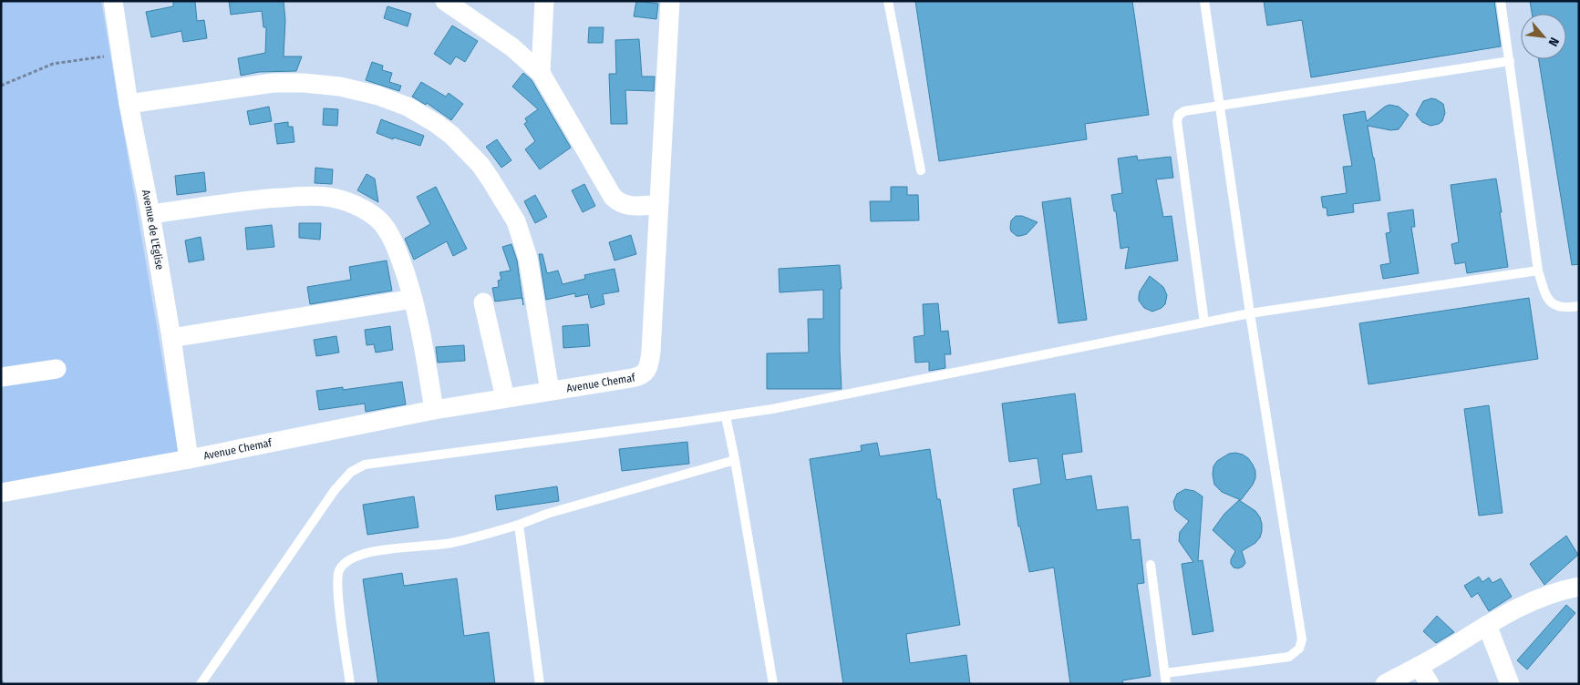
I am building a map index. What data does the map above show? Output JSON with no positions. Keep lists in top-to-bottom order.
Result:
{
  "streets": {
    "street": ["Avenue de L'Eglise", "Avenue Chemaf"]
  },
  "crossings": [
    ["Avenue de L'Eglise", "Avenue Chemaf"]
  ],
  "north": "bottom right"
}
